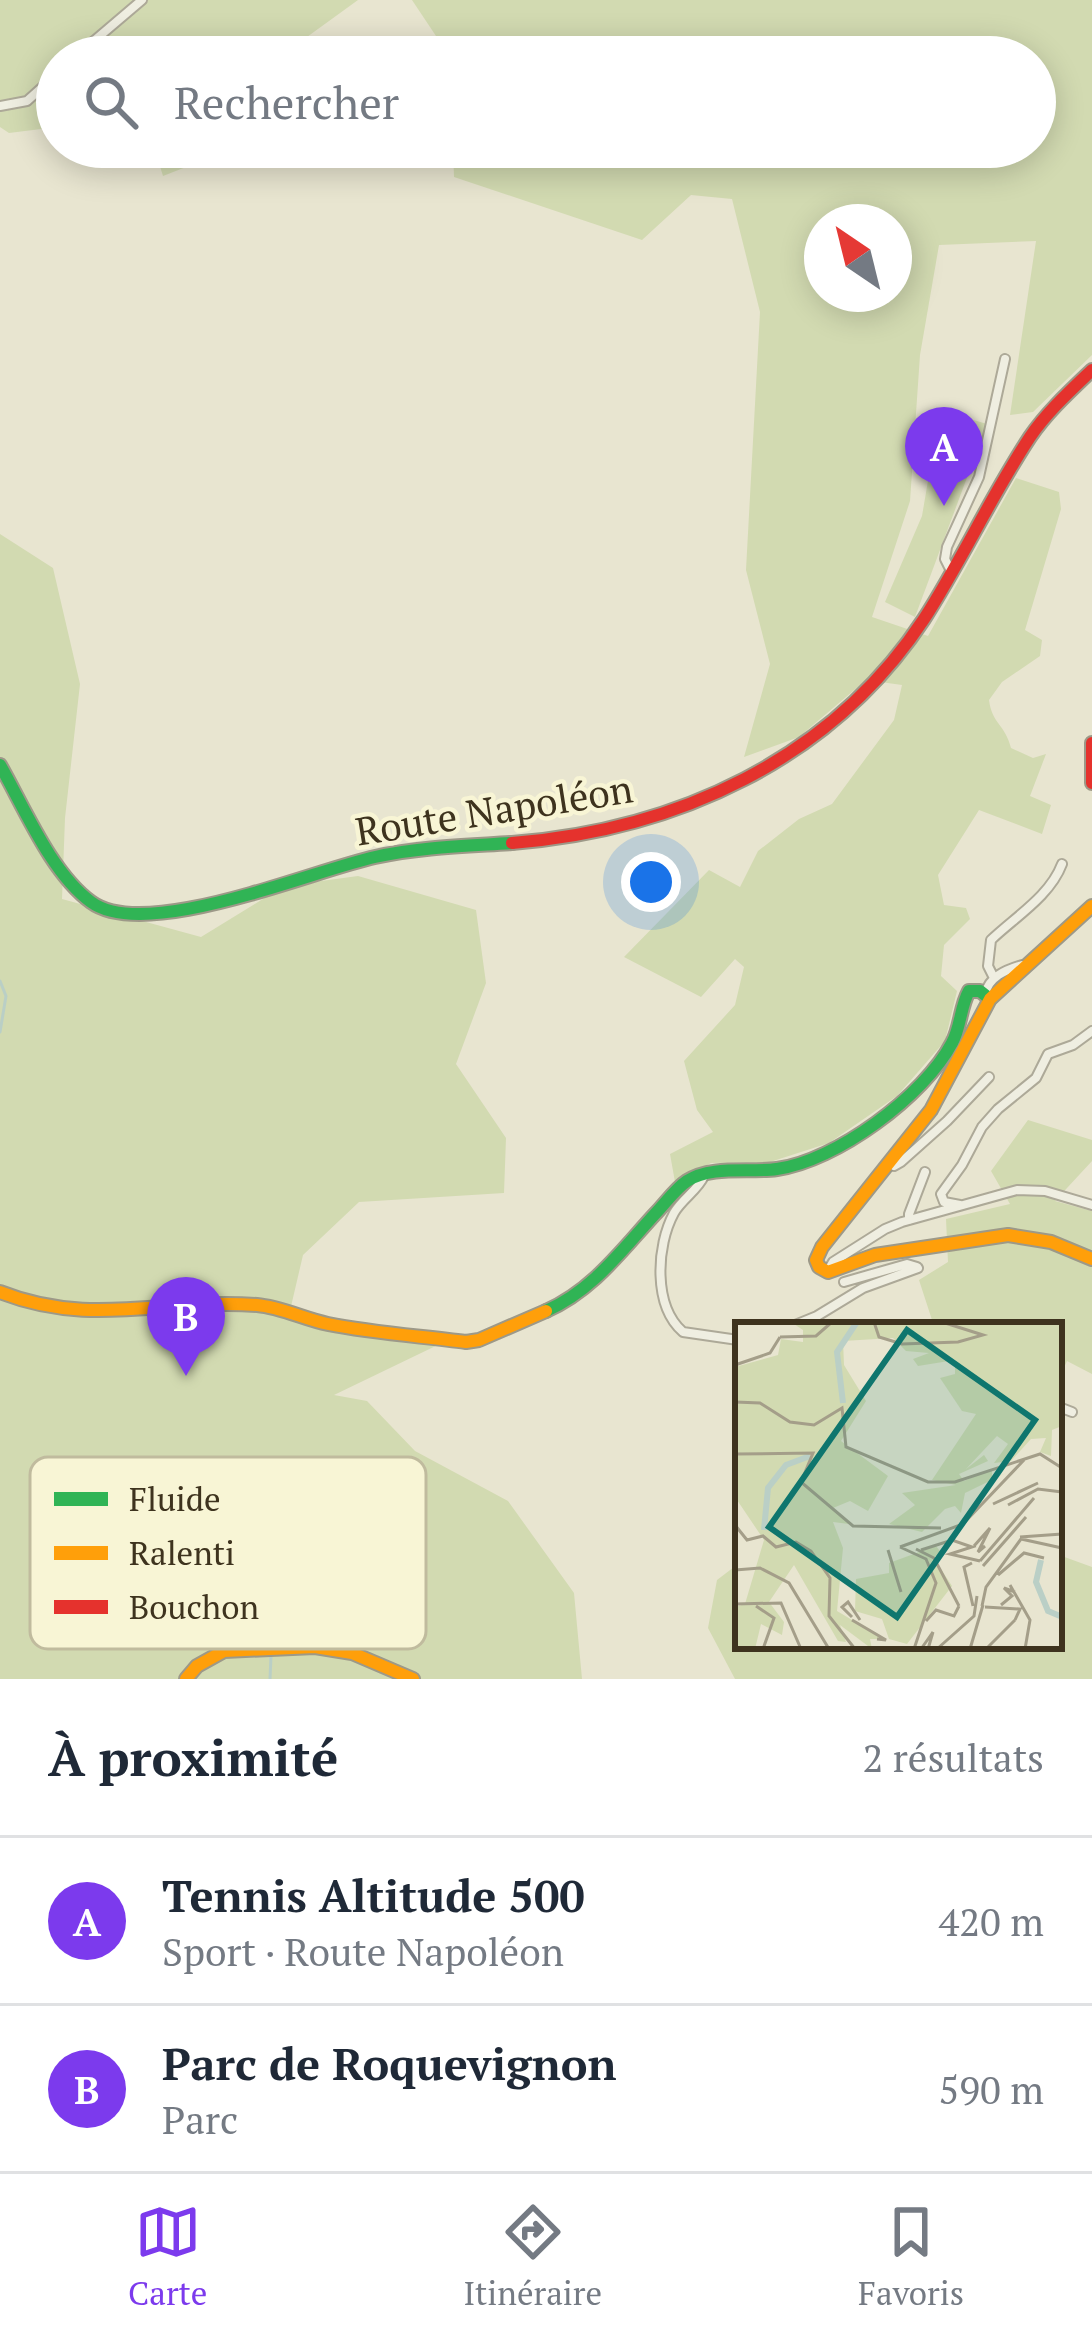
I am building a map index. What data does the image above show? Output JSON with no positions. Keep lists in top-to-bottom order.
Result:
{
  "streets": {
    "main road": ["Route Napoléon"]
  },
  "legend": ["Fluide", "Ralenti", "Bouchon"],
  "north": "top left",
  "page": {
    "search": "Rechercher",
    "pins": ["A", "B"],
    "heading": ["À proximité", "2 résultats"],
    "list": [
      {
        "mark": "A",
        "name": "Tennis Altitude 500",
        "note": "Sport · Route Napoléon",
        "value": "420 m"
      },
      {
        "mark": "B",
        "name": "Parc de Roquevignon",
        "note": "Parc",
        "value": "590 m"
      }
    ],
    "nav": ["Carte", "Itinéraire", "Favoris"]
  }
}
